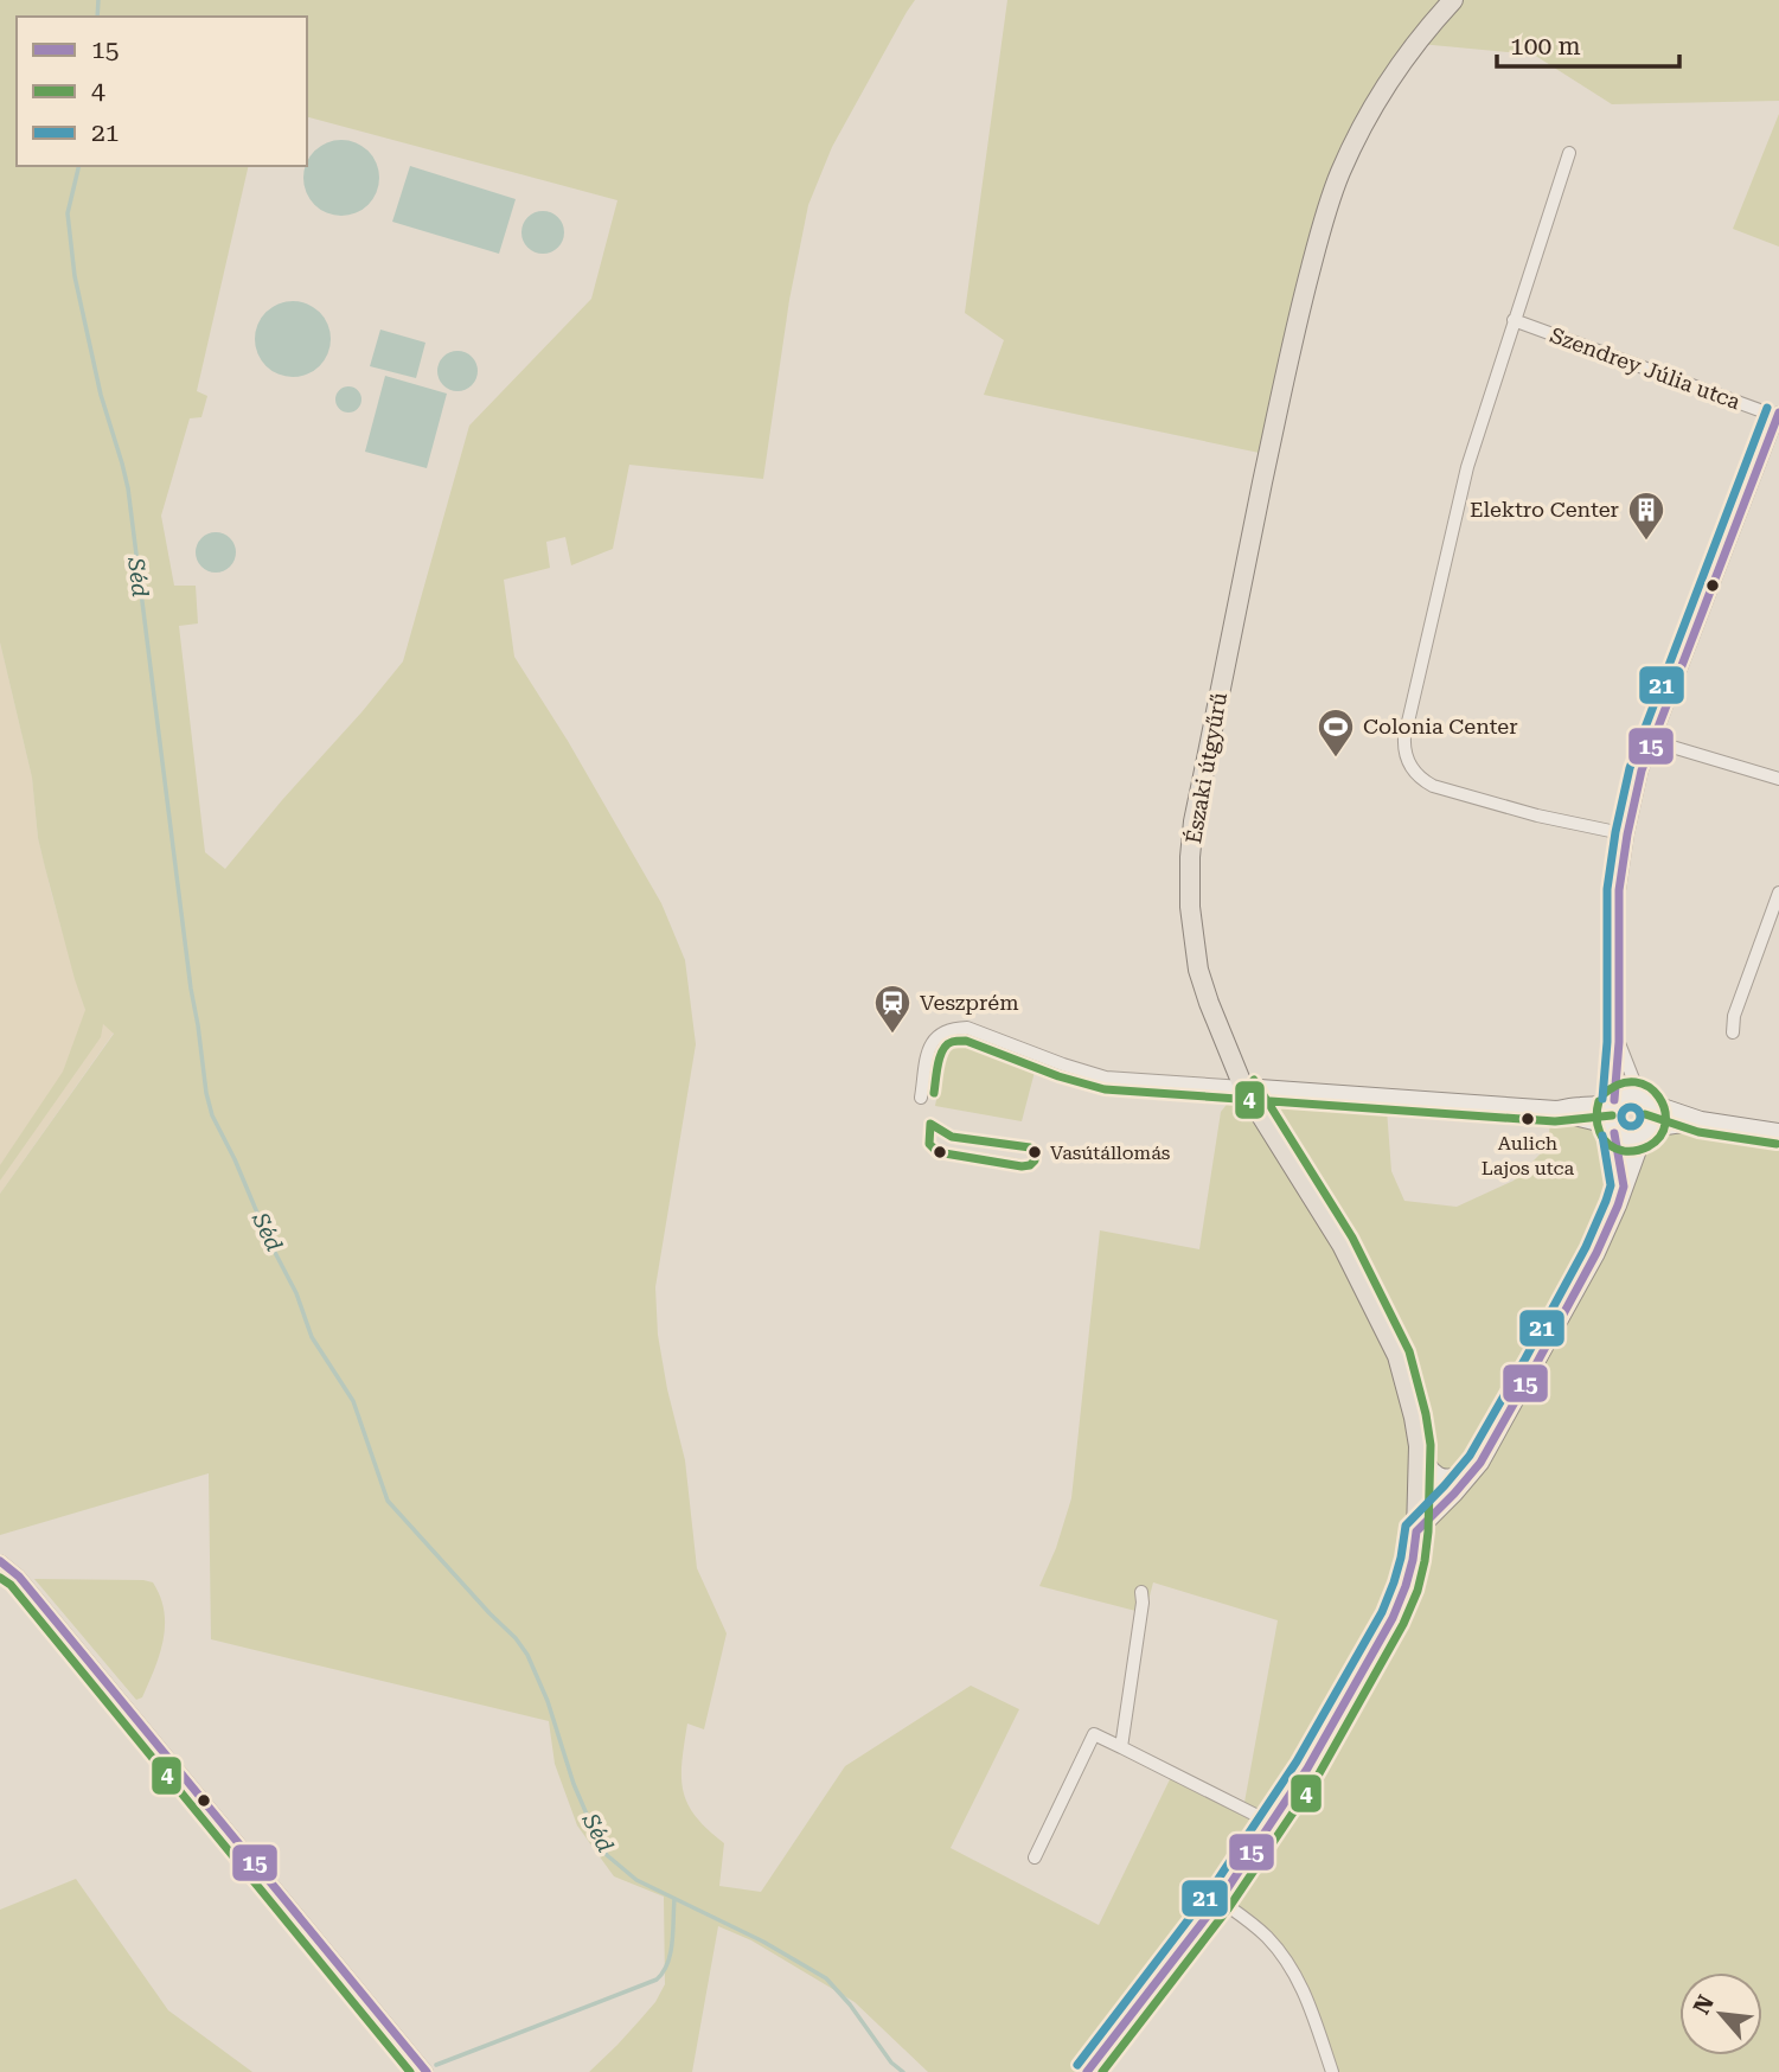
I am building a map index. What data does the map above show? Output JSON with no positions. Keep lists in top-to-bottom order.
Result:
{
  "streets": {
    "main road": ["Északi útgyűrű"],
    "street": ["Szendrey Júlia utca"]
  },
  "water": ["Séd"],
  "places": {
    "building": ["Elektro Center"],
    "sports": ["Colonia Center"],
    "station": ["Veszprém"],
    "other": ["Aulich Lajos utca", "Vasútállomás"]
  },
  "lines": ["transit line 21", "transit line 15", "transit line 4"],
  "legend": ["15", "4", "21"],
  "scale_bar": "100 m",
  "north": "top left"
}
